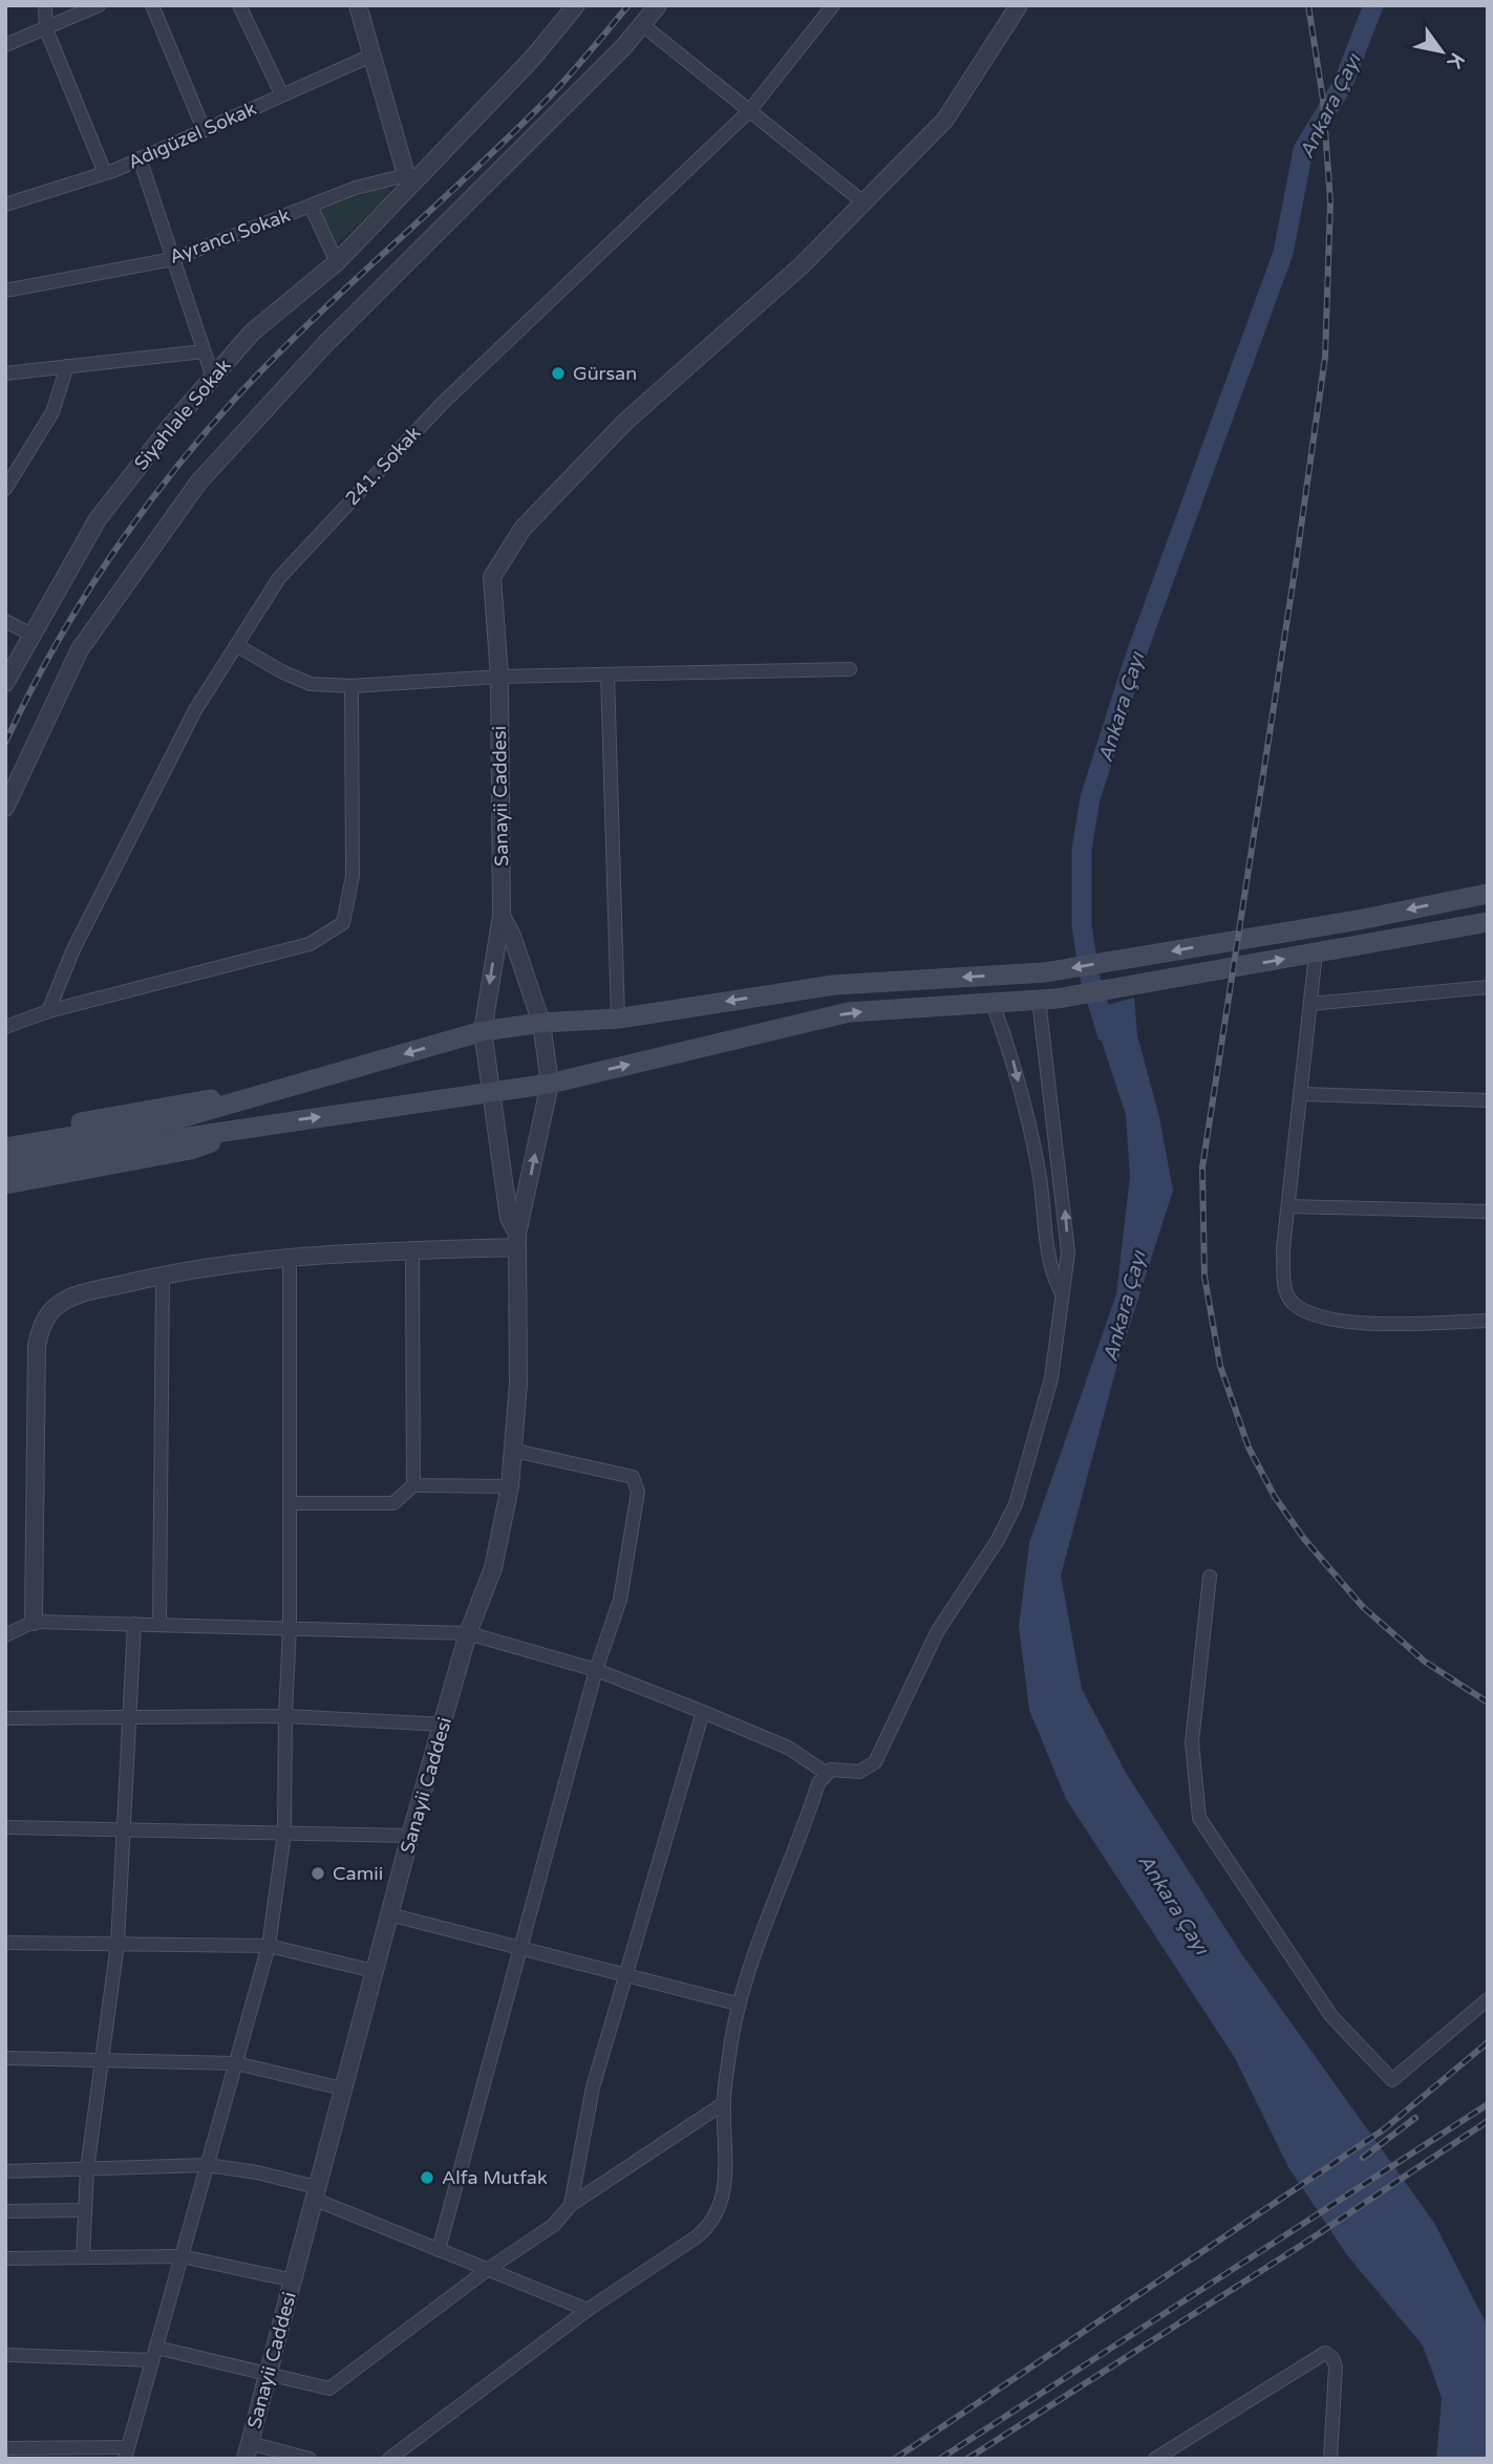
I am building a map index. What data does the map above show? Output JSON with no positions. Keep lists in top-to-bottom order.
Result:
{
  "streets": {
    "street": [
      "Adıgüzel Sokak",
      "Ayrancı Sokak",
      "Siyahlale Sokak",
      "241. Sokak",
      "Sanayii Caddesi"
    ]
  },
  "crossings": [
    ["Ayrancı Sokak", "Siyahlale Sokak"]
  ],
  "water": ["Ankara Çayı"],
  "places": ["Gürsan", "Camii", "Alfa Mutfak"],
  "north": "bottom right"
}
